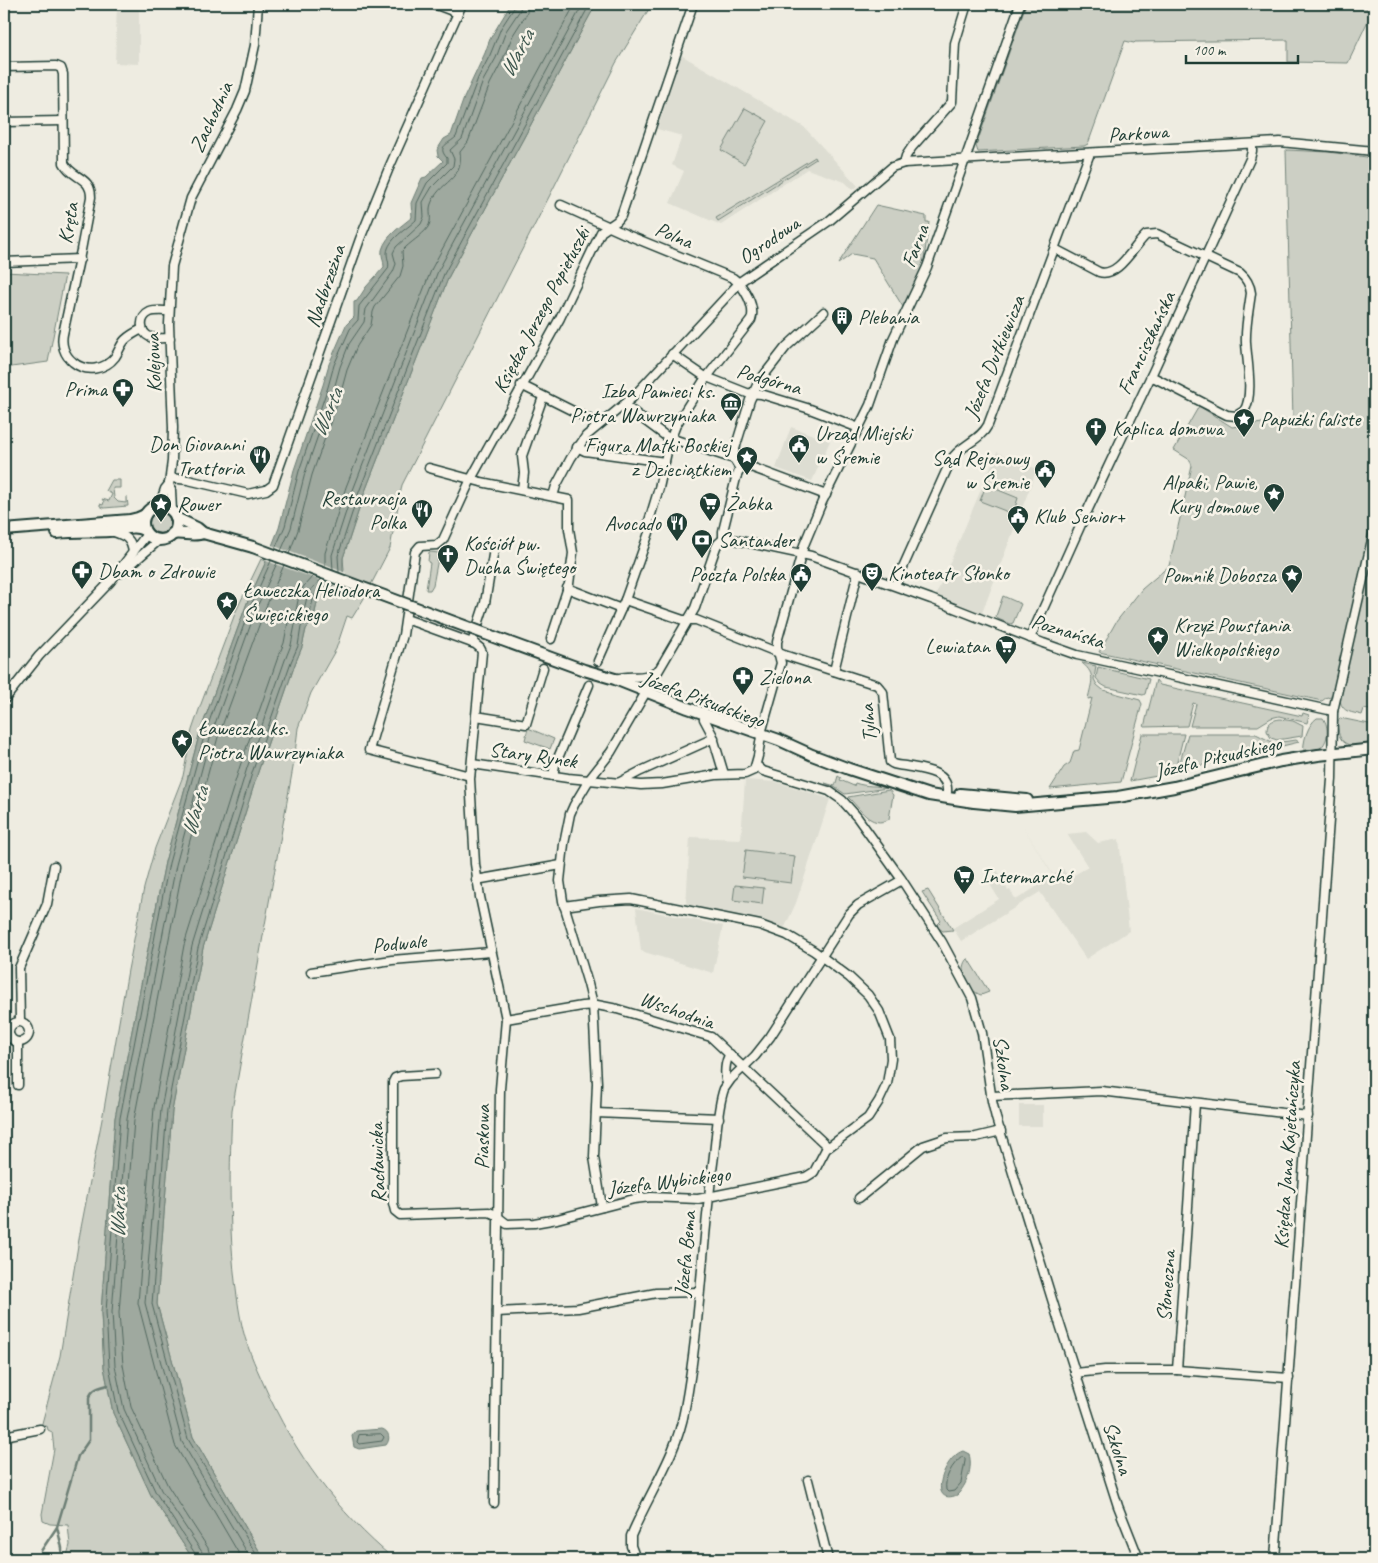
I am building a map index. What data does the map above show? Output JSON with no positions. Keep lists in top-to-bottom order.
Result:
{
  "streets": {
    "street": [
      "Zachodnia",
      "Parkowa",
      "Kręta",
      "Polna",
      "Ogrodowa",
      "Farna",
      "Nadbrzeżna",
      "Księdza Jerzego Popiełuszki",
      "Franciszkańska",
      "Józefa Dutkiewicza",
      "Kolejowa",
      "Podgórna",
      "Poznańska",
      "Józefa Piłsudskiego",
      "Tylna",
      "Stary Rynek",
      "Podwale",
      "Wschodnia",
      "Szkolna",
      "Piaskowa",
      "Księdza Jana Kajetańczyka",
      "Racławicka",
      "Józefa Wybickiego",
      "Józefa Bema",
      "Słoneczna"
    ]
  },
  "crossings": [
    ["Zachodnia", "Kolejowa"],
    ["Parkowa", "Ogrodowa"],
    ["Parkowa", "Farna"],
    ["Parkowa", "Franciszkańska"],
    ["Parkowa", "Józefa Dutkiewicza"],
    ["Kręta", "Kolejowa"],
    ["Polna", "Ogrodowa"],
    ["Polna", "Księdza Jerzego Popiełuszki"],
    ["Ogrodowa", "Podgórna"],
    ["Farna", "Podgórna"],
    ["Farna", "Poznańska"],
    ["Farna", "Tylna"],
    ["Nadbrzeżna", "Kolejowa"],
    ["Franciszkańska", "Poznańska"],
    ["Józefa Dutkiewicza", "Poznańska"],
    ["Józefa Piłsudskiego", "Tylna"],
    ["Józefa Piłsudskiego", "Księdza Jana Kajetańczyka"],
    ["Stary Rynek", "Szkolna"],
    ["Stary Rynek", "Piaskowa"],
    ["Podwale", "Piaskowa"],
    ["Wschodnia", "Piaskowa"],
    ["Wschodnia", "Józefa Wybickiego"],
    ["Wschodnia", "Józefa Bema"],
    ["Piaskowa", "Racławicka"],
    ["Piaskowa", "Józefa Wybickiego"],
    ["Racławicka", "Józefa Wybickiego"],
    ["Józefa Wybickiego", "Józefa Bema"]
  ],
  "water": ["Warta"],
  "places": {
    "building": ["Plebania"],
    "pharmacy": ["Prima", "Dbam o Zdrowie", "Zielona"],
    "museum": ["Izba Pamieci ks. Piotra Wawrzyniaka"],
    "place": [
      "Papużki faliste",
      "Figura Matki Boskiej z Dzieciątkiem",
      "Alpaki, Pawie, Kury domowe",
      "Rower",
      "Pomnik Dobosza",
      "Ławeczka Heliodora Święcickiego",
      "Krzyż Powstania Wielkopolskiego",
      "Ławeczka ks. Piotra Wawrzyniaka"
    ],
    "church": ["Kaplica domowa", "Kościół pw. Ducha Świętego"],
    "public building": [
      "Urząd Miejski w Śremie",
      "Sąd Rejonowy w Śremie",
      "Klub Senior+",
      "Poczta Polska"
    ],
    "restaurant": ["Don Giovanni Trattoria", "Restauracja Polka", "Avocado"],
    "supermarket": ["Żabka", "Lewiatan", "Intermarché"],
    "bank": ["Santander"],
    "theatre": ["Kinoteatr Słonko"]
  },
  "scale_bar": "100 m"
}
